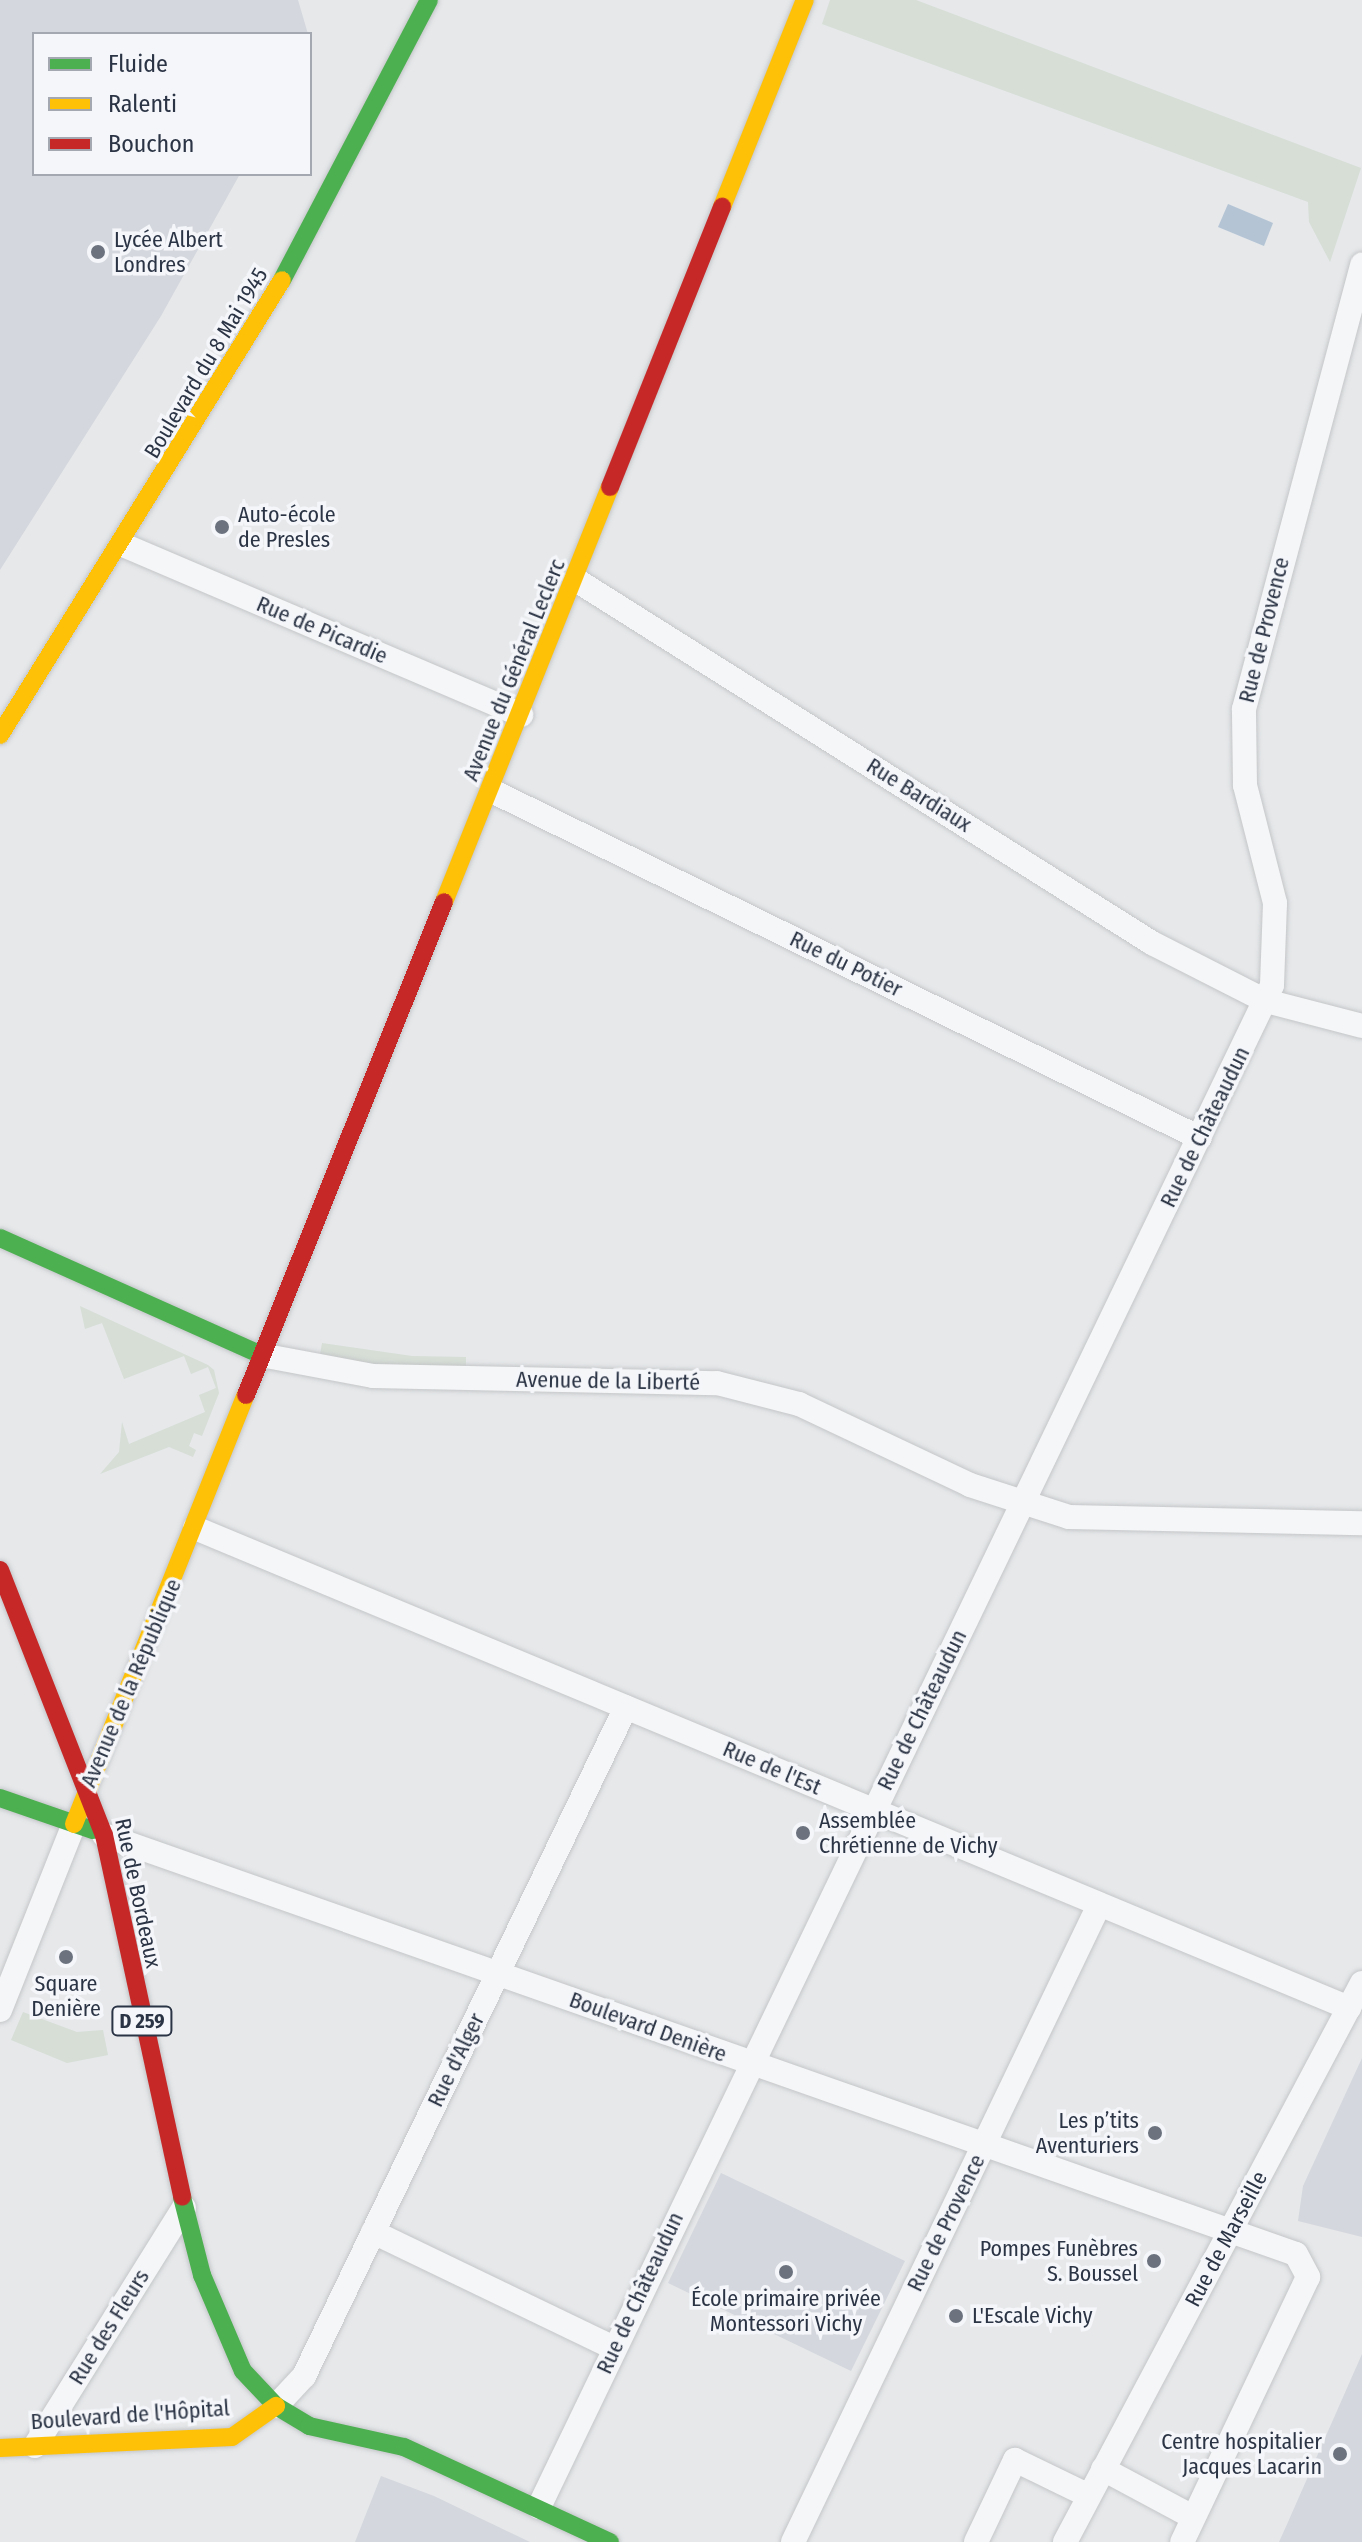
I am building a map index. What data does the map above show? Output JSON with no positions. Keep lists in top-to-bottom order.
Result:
{
  "streets": {
    "street": [
      "Boulevard du 8 Mai 1945",
      "Rue de Picardie",
      "Rue de Provence",
      "Avenue du Général Leclerc",
      "Rue Bardiaux",
      "Rue du Potier",
      "Rue de Châteaudun",
      "Avenue de la Liberté",
      "Avenue de la République",
      "Rue de l'Est",
      "Rue de Bordeaux",
      "D 259",
      "Boulevard Denière",
      "Rue d'Alger",
      "Rue de Marseille",
      "Rue des Fleurs",
      "Boulevard de l'Hôpital"
    ]
  },
  "crossings": [
    ["Boulevard du 8 Mai 1945", "Rue de Picardie"],
    ["Rue de Picardie", "Avenue du Général Leclerc"],
    ["Rue de Provence", "Rue Bardiaux"],
    ["Rue de Provence", "Rue de Châteaudun"],
    ["Rue de Provence", "Rue de l'Est"],
    ["Rue de Provence", "Boulevard Denière"],
    ["Avenue du Général Leclerc", "Rue Bardiaux"],
    ["Avenue du Général Leclerc", "Rue du Potier"],
    ["Avenue du Général Leclerc", "Avenue de la Liberté"],
    ["Avenue du Général Leclerc", "Avenue de la République"],
    ["Rue Bardiaux", "Rue de Châteaudun"],
    ["Rue du Potier", "Rue de Châteaudun"],
    ["Rue de Châteaudun", "Avenue de la Liberté"],
    ["Rue de Châteaudun", "Rue de l'Est"],
    ["Rue de Châteaudun", "Boulevard Denière"],
    ["Avenue de la Liberté", "Avenue de la République"],
    ["Avenue de la République", "Rue de l'Est"],
    ["Avenue de la République", "Rue de Bordeaux"],
    ["Avenue de la République", "Boulevard Denière"],
    ["Rue de l'Est", "Rue d'Alger"],
    ["Rue de l'Est", "Rue de Marseille"],
    ["Rue de Bordeaux", "Boulevard Denière"],
    ["Rue de Bordeaux", "Rue d'Alger"],
    ["Rue de Bordeaux", "Rue des Fleurs"],
    ["Rue de Bordeaux", "Boulevard de l'Hôpital"],
    ["Boulevard Denière", "Rue d'Alger"],
    ["Boulevard Denière", "Rue de Marseille"],
    ["Rue d'Alger", "Boulevard de l'Hôpital"],
    ["Rue des Fleurs", "Boulevard de l'Hôpital"]
  ],
  "places": [
    "Lycée Albert Londres",
    "Auto-école de Presles",
    "Assemblée Chrétienne de Vichy",
    "Square Denière",
    "Les p’tits Aventuriers",
    "Pompes Funèbres S. Boussel",
    "École primaire privée Montessori Vichy",
    "L'Escale Vichy",
    "Centre hospitalier Jacques Lacarin"
  ],
  "legend": ["Fluide", "Ralenti", "Bouchon"]
}
